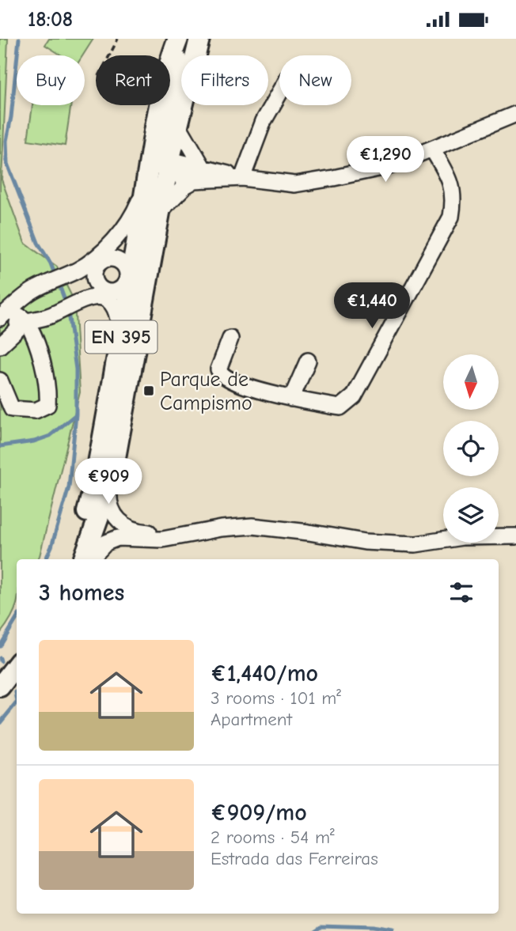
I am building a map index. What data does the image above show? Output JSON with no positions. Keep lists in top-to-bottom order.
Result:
{
  "streets": {
    "main road": ["EN 395"]
  },
  "places": {
    "transit": ["Parque de Campismo"]
  },
  "north": "bottom",
  "page": {
    "status": "18:08",
    "chip": [
      "Buy",
      "Rent",
      "Filters",
      "New"
    ],
    "price": ["€1,290", "€1,440", "€909"],
    "heading": "3 homes",
    "list": [
      {
        "name": "€1,440/mo",
        "note": "3 rooms · 101 m² · Apartment"
      },
      {
        "name": "€909/mo",
        "note": "2 rooms · 54 m² · Estrada das Ferreiras"
      }
    ]
  }
}
